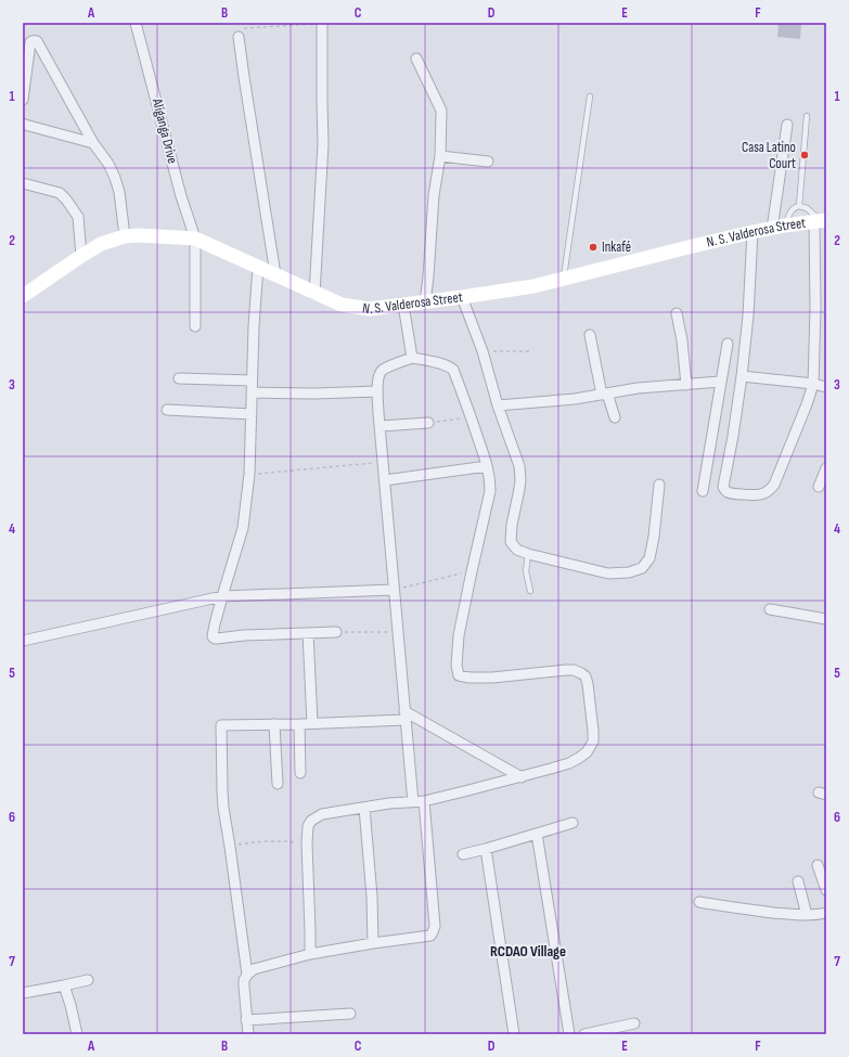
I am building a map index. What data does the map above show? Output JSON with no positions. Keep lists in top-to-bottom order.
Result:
{
  "streets": {
    "main road": ["N. S. Valderosa Street"],
    "street": ["Aliganga Drive"]
  },
  "crossings": [
    ["Aliganga Drive", "N. S. Valderosa Street"]
  ],
  "districts": ["RCDAO Village"],
  "places": ["Casa Latino Court", "Inkafé"],
  "grid": {
    "columns": [
      "A",
      "B",
      "C",
      "D",
      "E",
      "F"
    ],
    "rows": [
      "1",
      "2",
      "3",
      "4",
      "5",
      "6",
      "7"
    ]
  }
}
